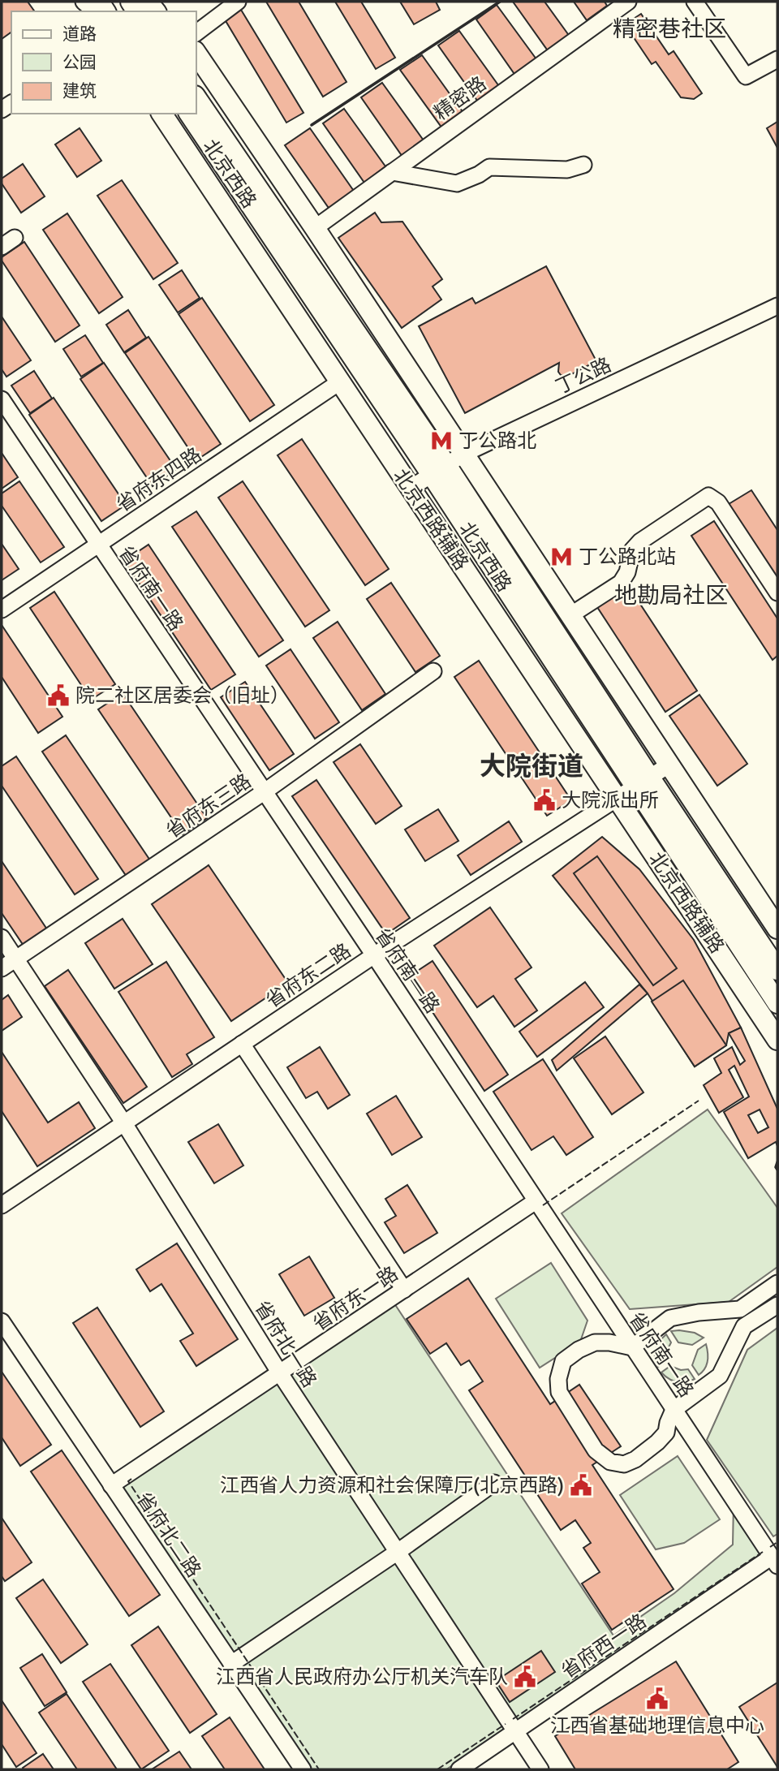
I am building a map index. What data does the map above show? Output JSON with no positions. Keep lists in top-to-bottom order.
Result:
{
  "streets": {
    "main road": ["北京西路", "北京西路辅路"],
    "street": [
      "精密路",
      "丁公路",
      "省府东四路",
      "省府南一路",
      "省府东三路",
      "省府东二路",
      "省府东一路",
      "省府北一路",
      "省府北二路",
      "省府西一路"
    ]
  },
  "crossings": [
    ["北京西路", "丁公路"],
    ["北京西路", "省府东二路"],
    ["丁公路", "北京西路辅路"],
    ["省府东四路", "北京西路辅路"],
    ["省府东四路", "省府南一路"],
    ["北京西路辅路", "省府东二路"],
    ["省府南一路", "省府东三路"],
    ["省府南一路", "省府东二路"],
    ["省府南一路", "省府东一路"],
    ["省府南一路", "省府西一路"],
    ["省府东三路", "省府北一路"],
    ["省府东二路", "省府北一路"],
    ["省府东一路", "省府北一路"],
    ["省府东一路", "省府北二路"],
    ["省府北一路", "省府西一路"]
  ],
  "districts": ["精密巷社区", "地勘局社区", "大院街道"],
  "places": {
    "metro station": ["丁公路北", "丁公路北站"],
    "public building": [
      "院二社区居委会（旧址）",
      "大院派出所",
      "江西省人力资源和社会保障厅(北京西路)",
      "江西省人民政府办公厅机关汽车队",
      "江西省基础地理信息中心"
    ]
  },
  "legend": ["道路", "公园", "建筑"]
}
